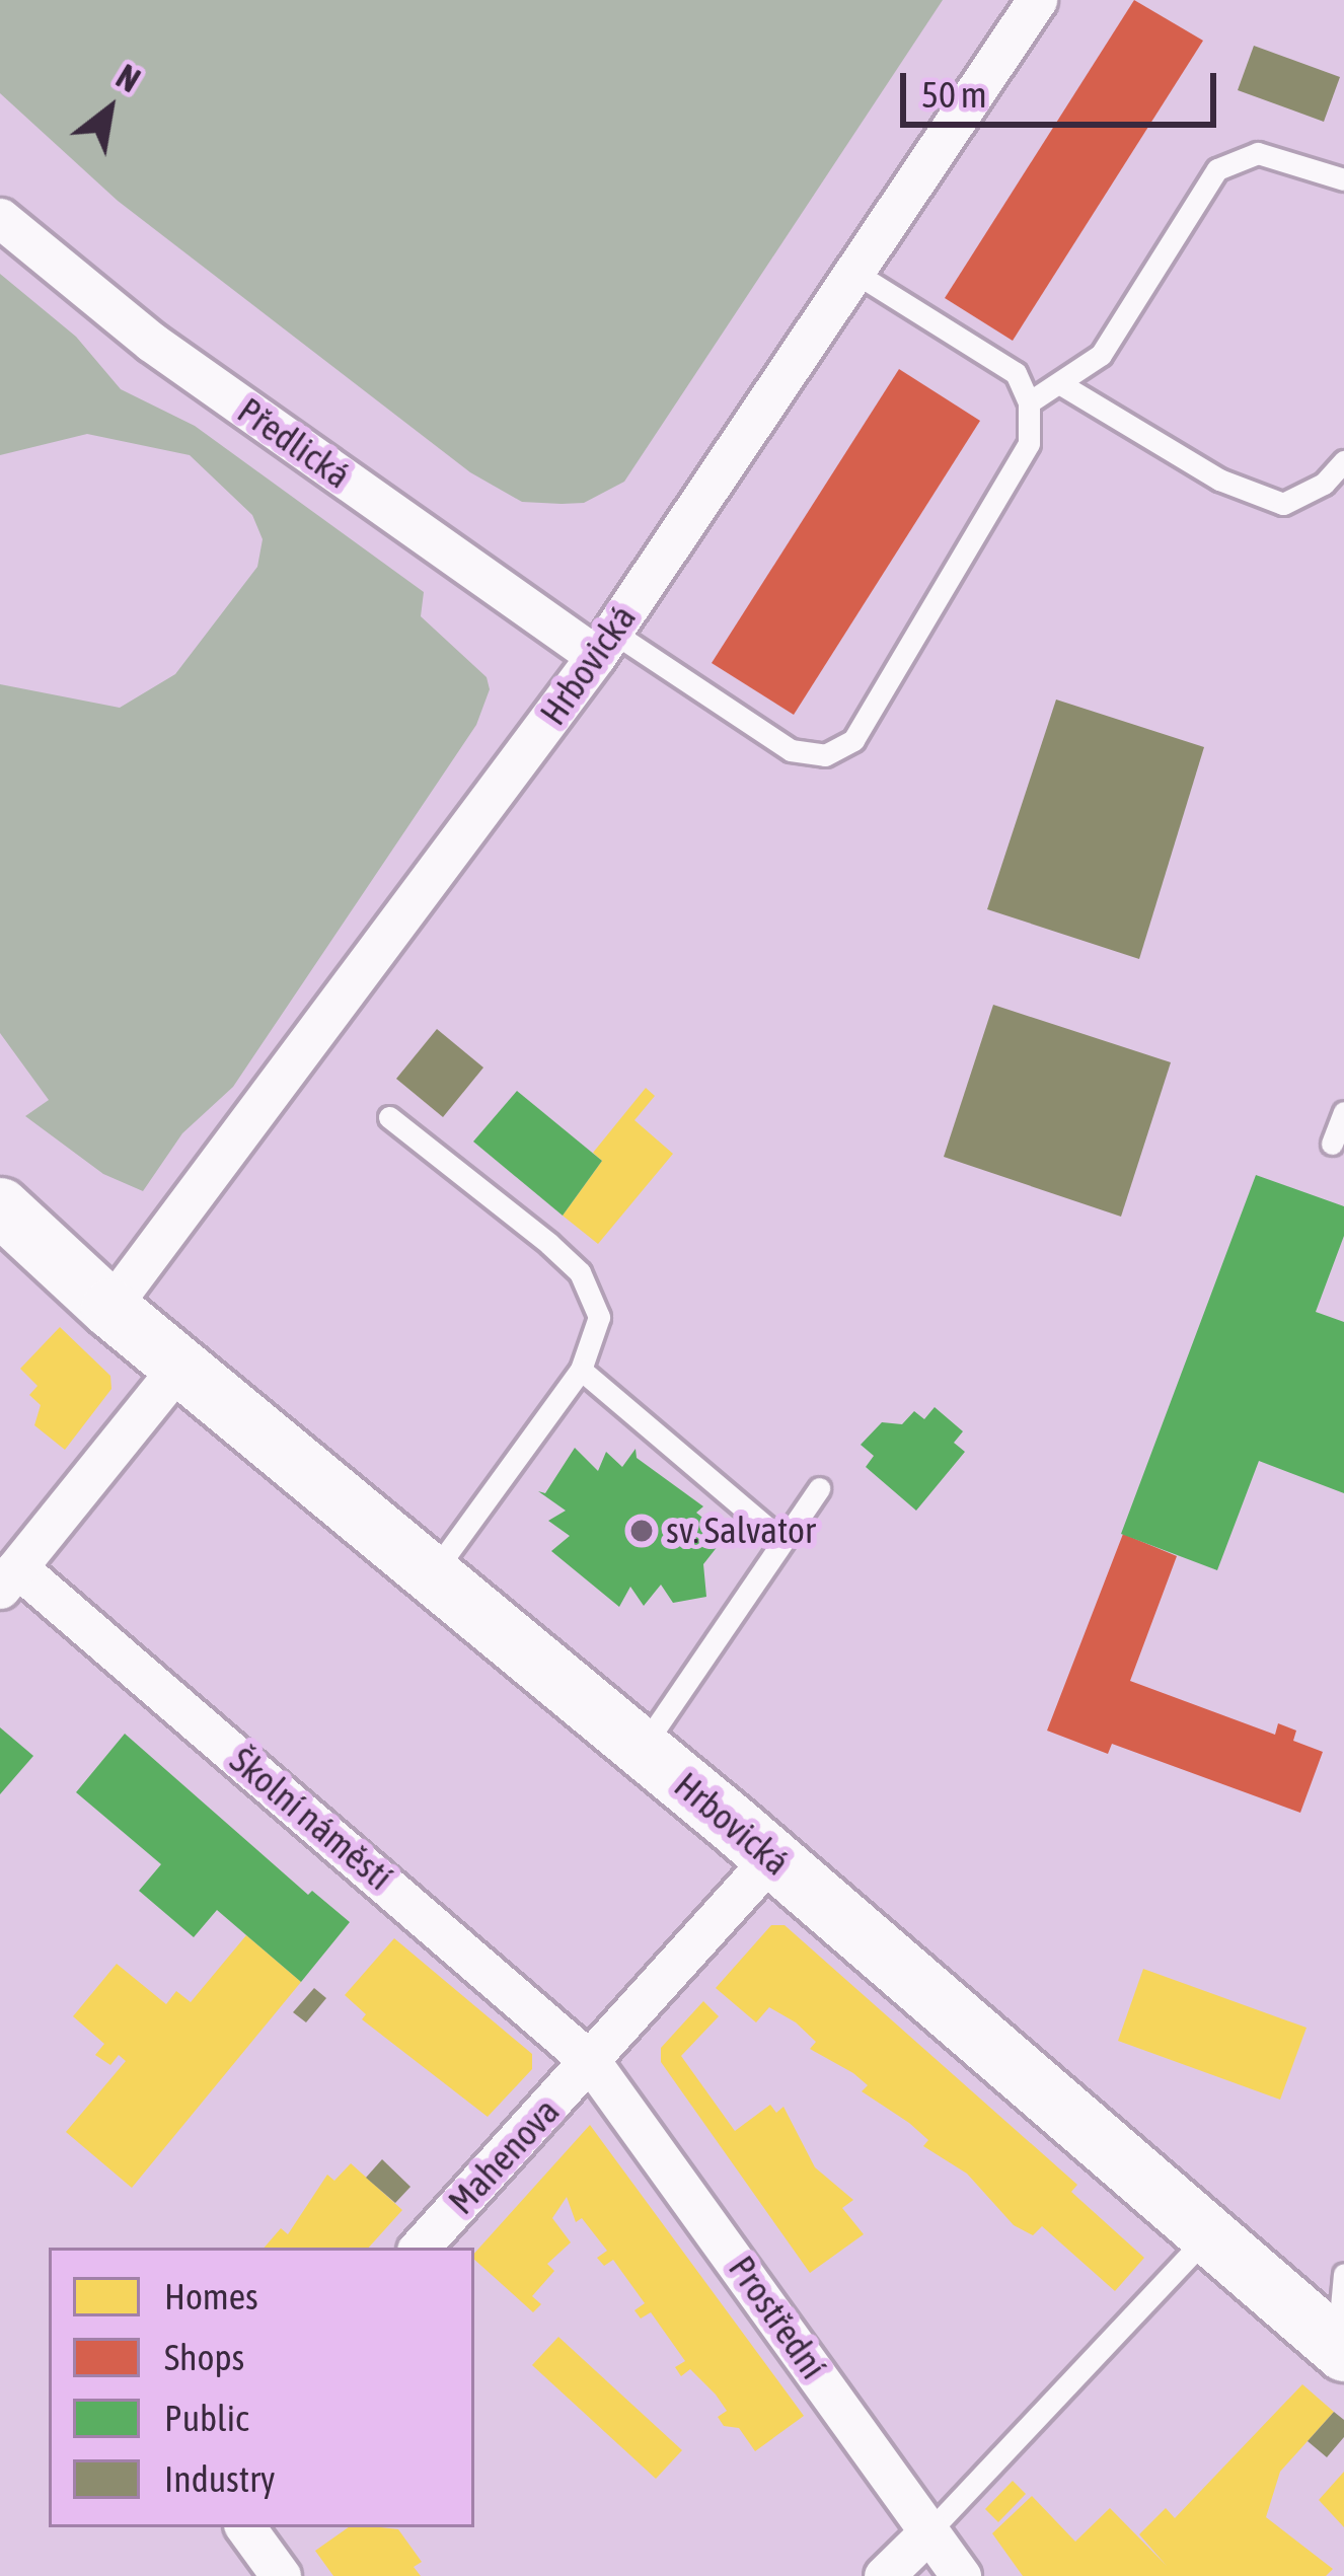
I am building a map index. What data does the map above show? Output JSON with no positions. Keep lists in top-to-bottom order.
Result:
{
  "streets": {
    "main road": ["Hrbovická"],
    "street": [
      "Předlická",
      "Školní náměstí",
      "Mahenova",
      "Prostřední"
    ]
  },
  "crossings": [
    ["Předlická", "Hrbovická"],
    ["Hrbovická", "Školní náměstí"],
    ["Školní náměstí", "Mahenova"],
    ["Školní náměstí", "Prostřední"],
    ["Mahenova", "Prostřední"]
  ],
  "places": ["sv. Salvator"],
  "legend": [
    "Homes",
    "Shops",
    "Public",
    "Industry"
  ],
  "scale_bar": "50 m",
  "north": "top right"
}
